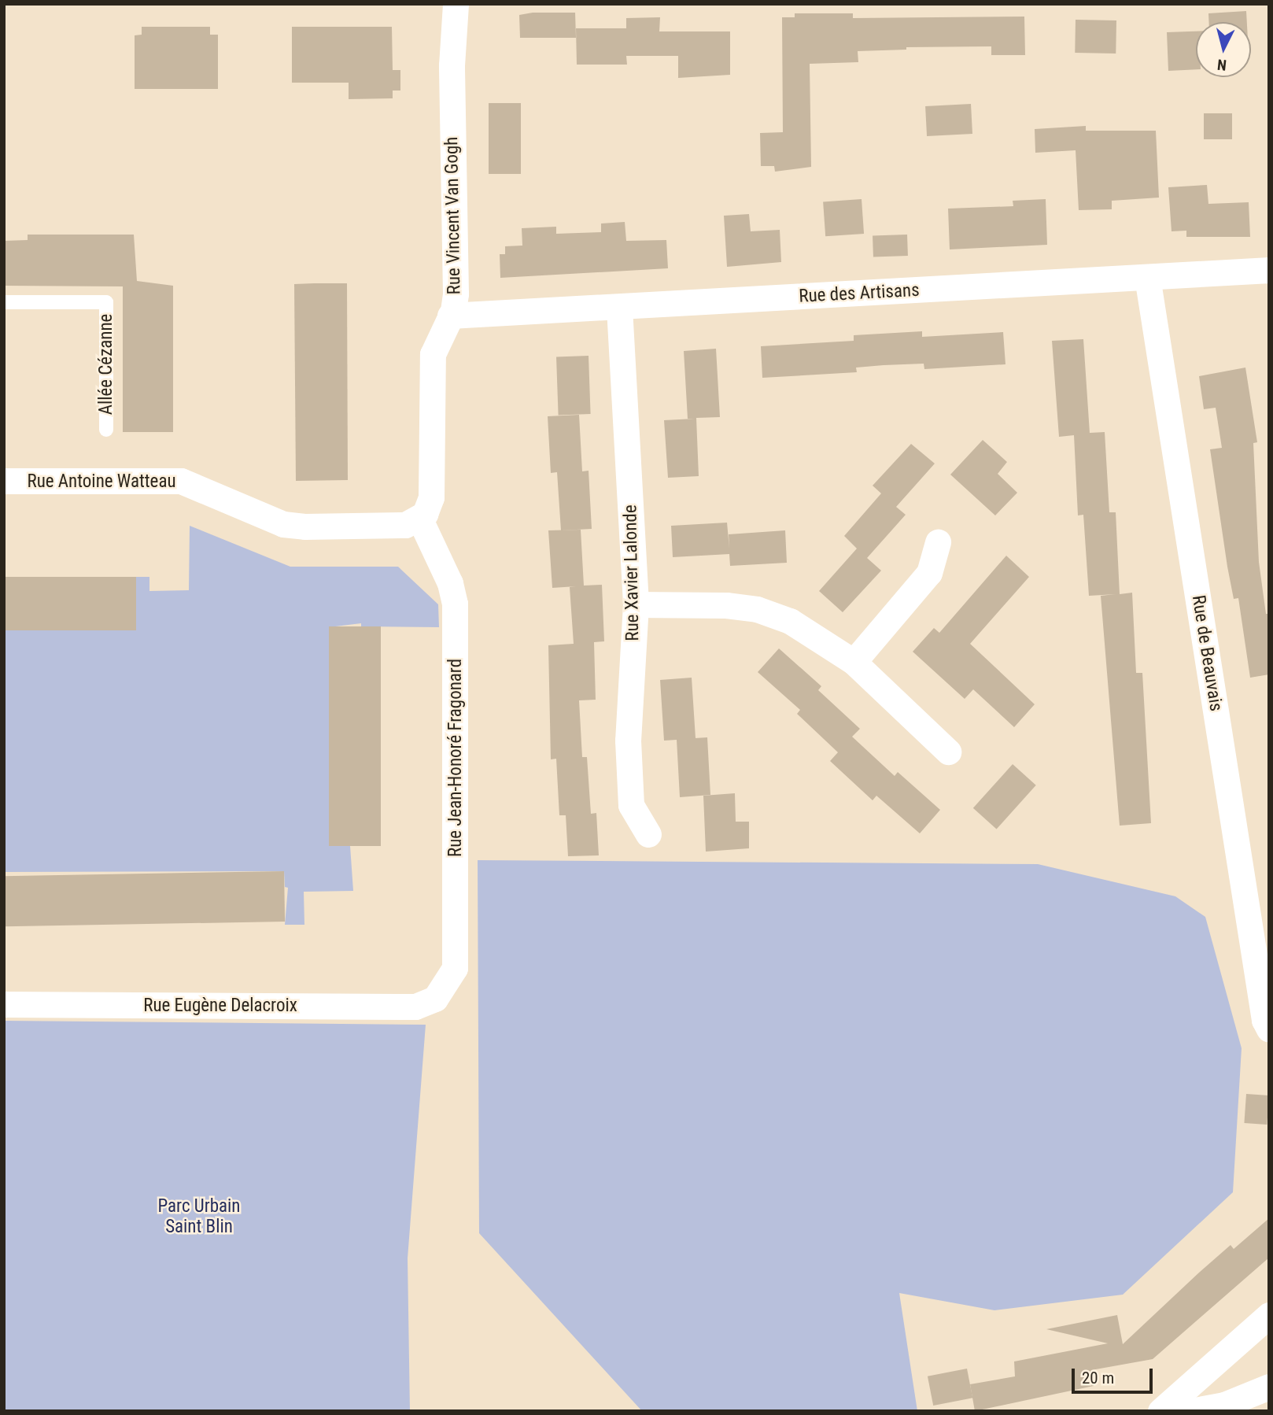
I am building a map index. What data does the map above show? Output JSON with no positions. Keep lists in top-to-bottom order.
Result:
{
  "streets": {
    "street": [
      "Rue Vincent Van Gogh",
      "Rue des Artisans",
      "Rue Antoine Watteau",
      "Rue Xavier Lalonde",
      "Rue de Beauvais",
      "Rue Jean-Honoré Fragonard",
      "Rue Eugène Delacroix"
    ],
    "lane": ["Allée Cézanne"]
  },
  "crossings": [
    ["Rue Vincent Van Gogh", "Rue des Artisans"],
    ["Rue Vincent Van Gogh", "Rue Antoine Watteau"],
    ["Rue Vincent Van Gogh", "Rue Jean-Honoré Fragonard"],
    ["Rue des Artisans", "Rue Xavier Lalonde"],
    ["Rue des Artisans", "Rue de Beauvais"],
    ["Rue Antoine Watteau", "Rue Jean-Honoré Fragonard"],
    ["Rue Jean-Honoré Fragonard", "Rue Eugène Delacroix"]
  ],
  "parks": ["Parc Urbain Saint Blin"],
  "scale_bar": "20 m",
  "north": "bottom"
}
